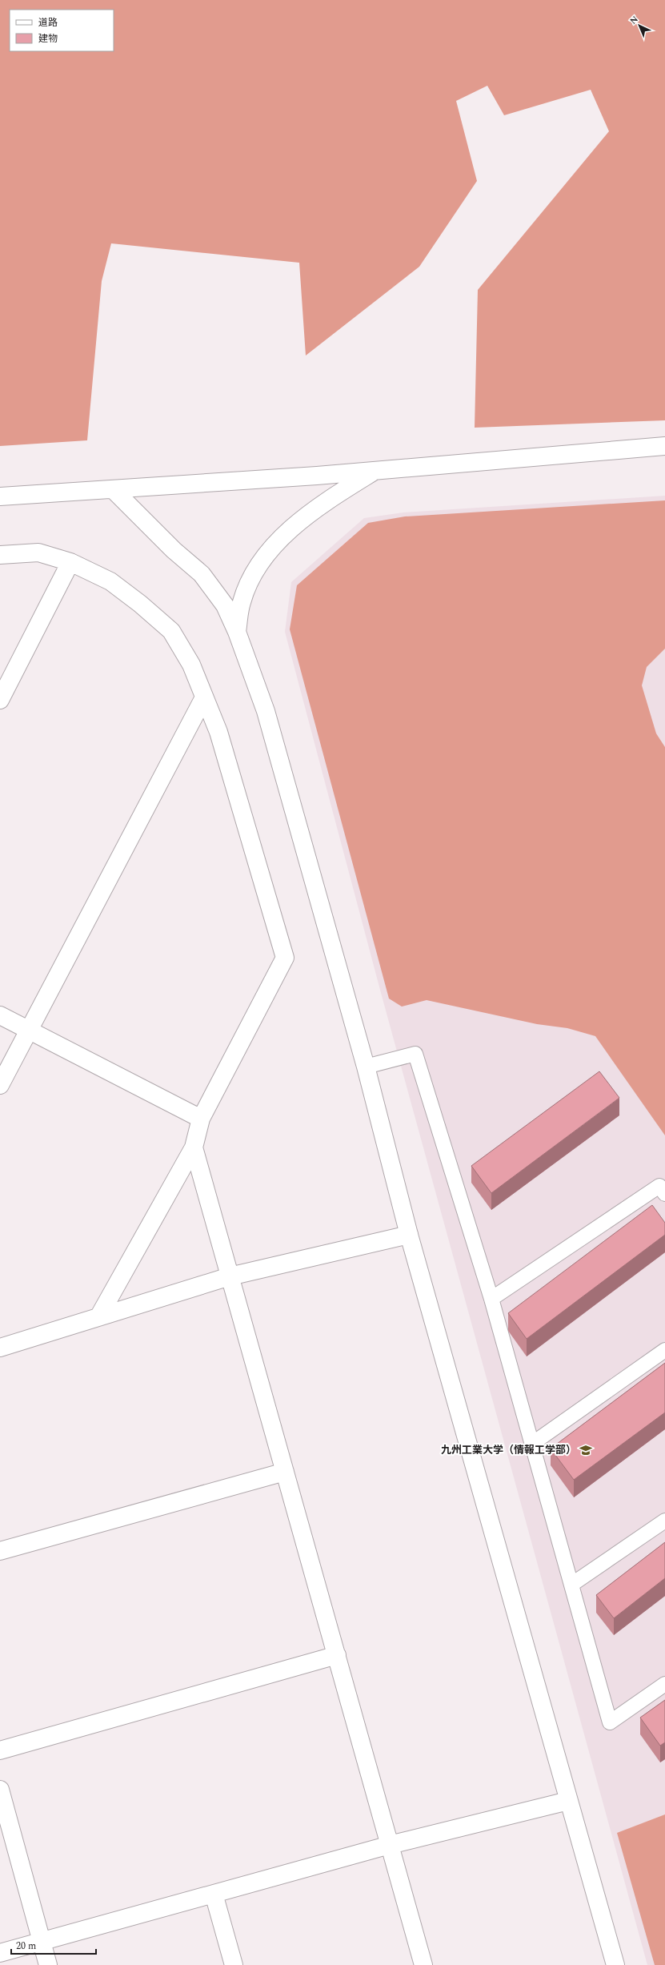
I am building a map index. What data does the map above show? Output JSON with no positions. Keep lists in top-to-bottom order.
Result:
{
  "places": {
    "school or university": ["九州工業大学（情報工学部）"]
  },
  "legend": ["道路", "建物"],
  "scale_bar": "20 m",
  "north": "top left"
}
